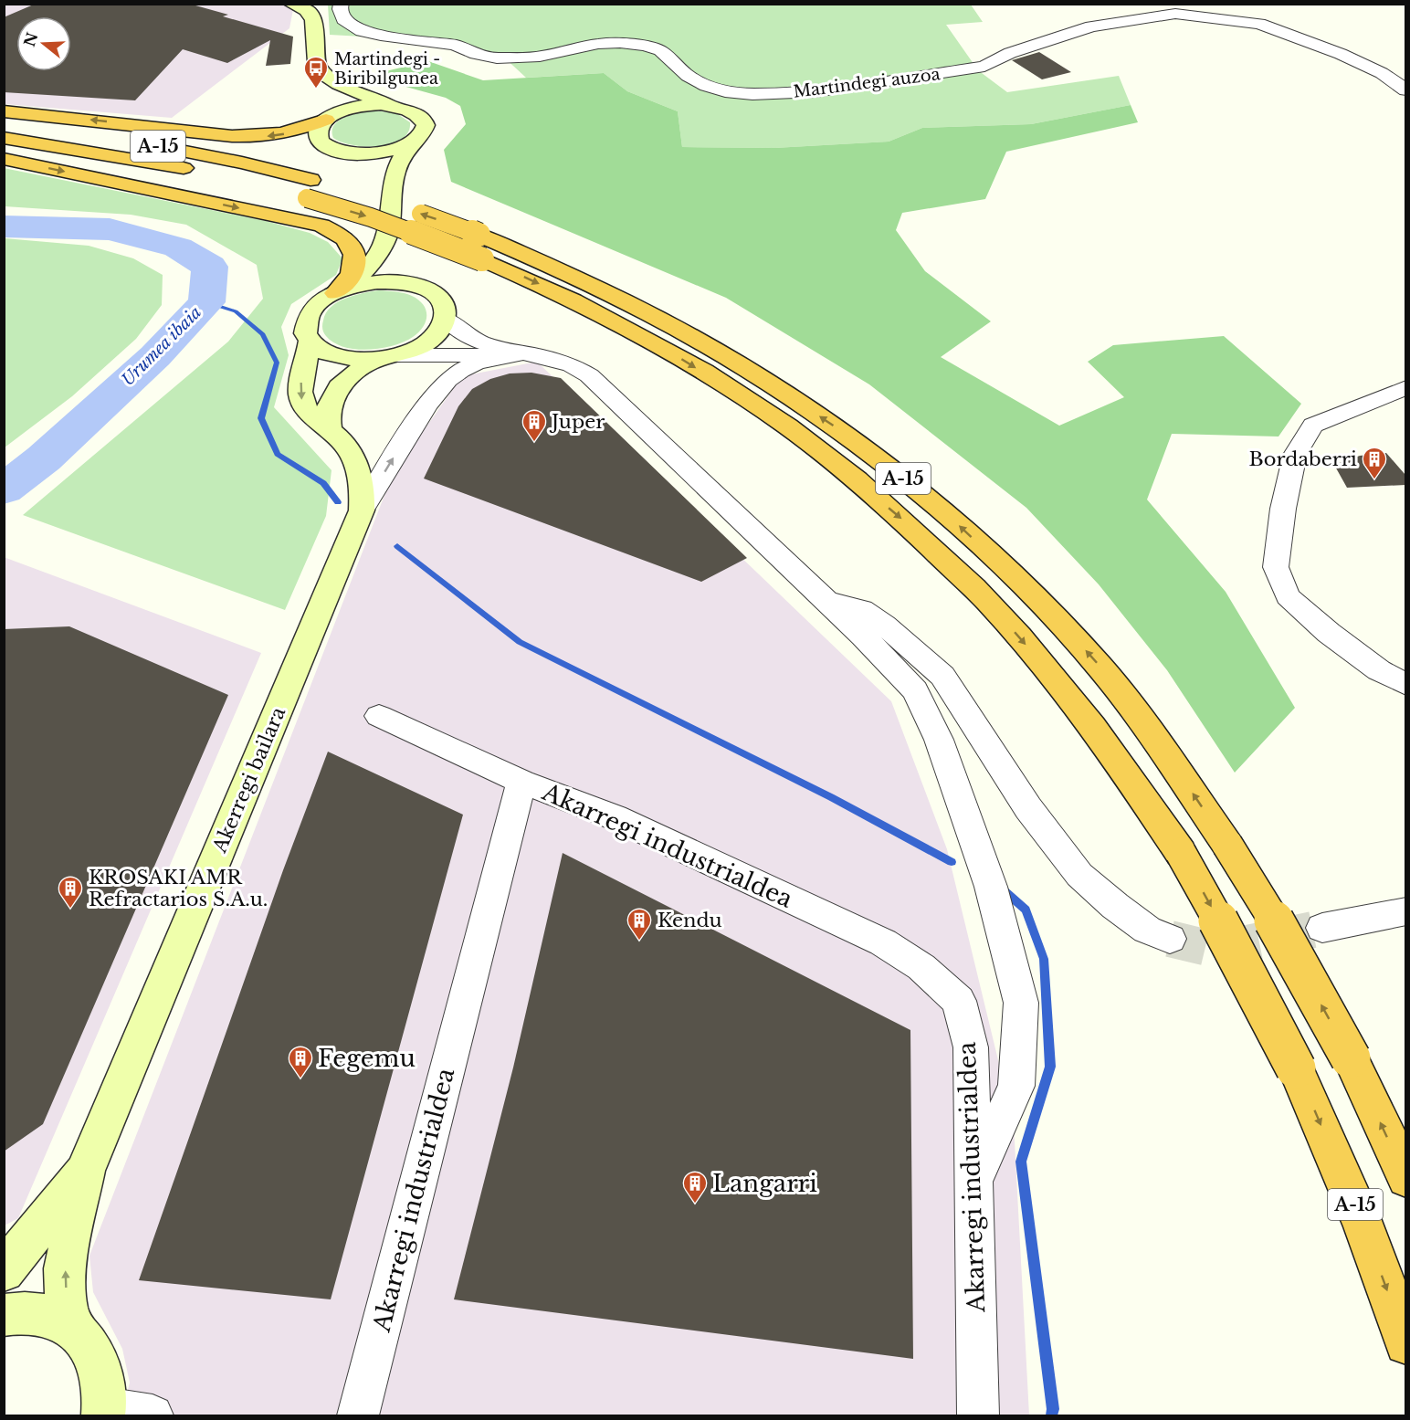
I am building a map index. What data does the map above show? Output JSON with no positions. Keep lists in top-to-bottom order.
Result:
{
  "streets": {
    "highway": ["A-15"],
    "main road": ["Akerregi bailara"],
    "street": ["Martindegi auzoa", "Akarregi industrialdea"]
  },
  "water": ["Urumea ibaia"],
  "places": {
    "bus stop": ["Martindegi - Biribilgunea"],
    "building": [
      "Juper",
      "Bordaberri",
      "KROSAKI AMR Refractarios S.A.u.",
      "Kendu",
      "Fegemu",
      "Langarri"
    ]
  },
  "north": "left"
}
